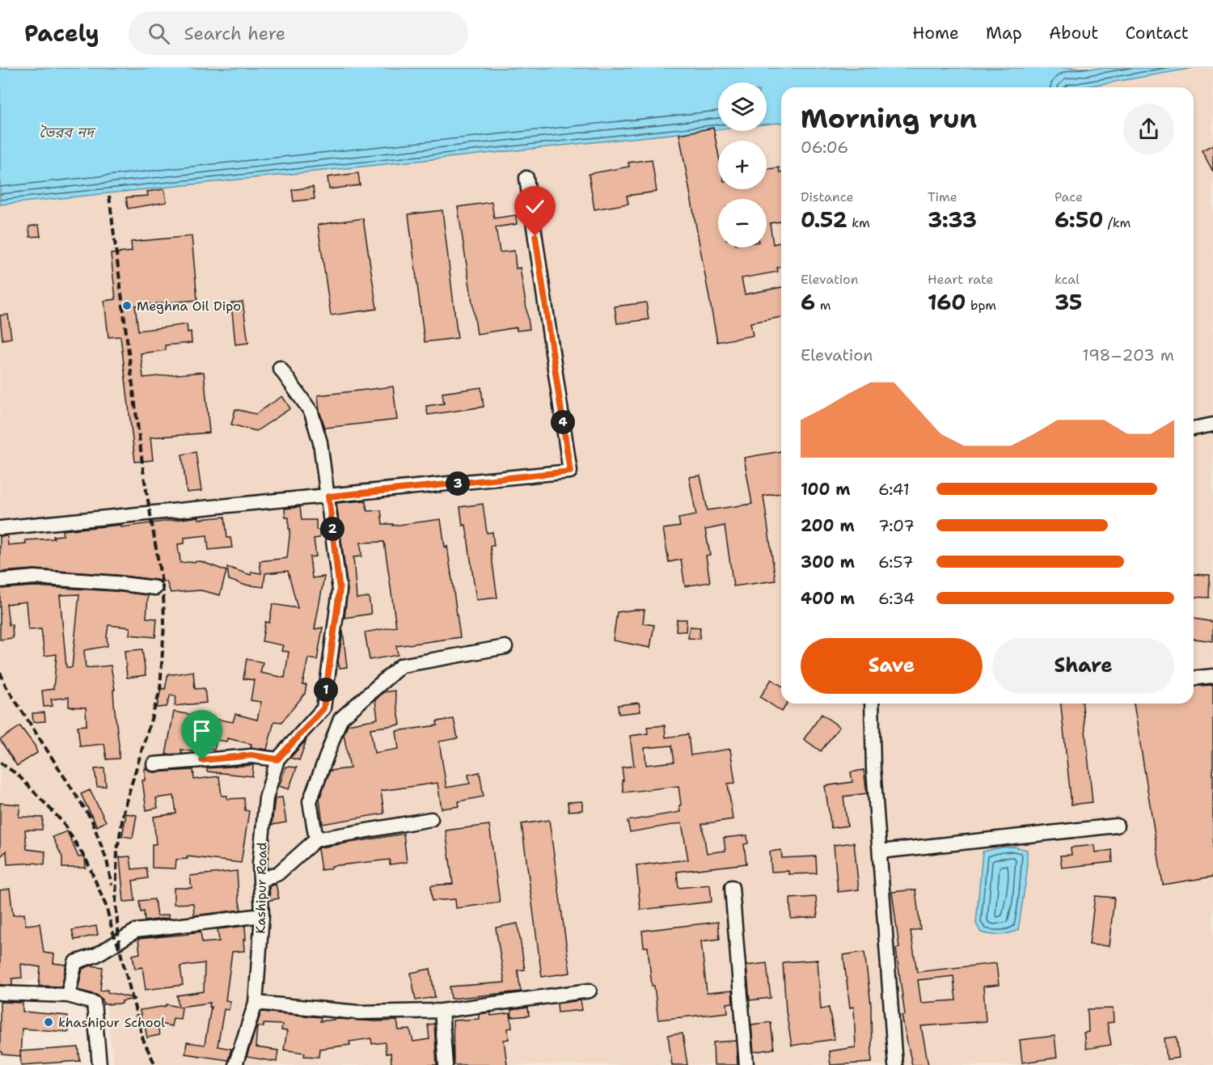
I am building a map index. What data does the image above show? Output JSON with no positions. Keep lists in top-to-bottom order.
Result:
{
  "streets": {
    "street": ["Kashipur Road"]
  },
  "water": ["ভৈরব নদ"],
  "places": ["Meghna Oil Dipo", "khashipur School"],
  "page": {
    "header": "Pacely",
    "search": "Search here",
    "nav": [
      "Home",
      "Map",
      "About",
      "Contact"
    ],
    "map_buttons": ["+", "−"],
    "heading": ["Morning run", "06:06"],
    "stats": [
      ["Distance", "0.52 km"],
      ["Time", "3:33"],
      ["Pace", "6:50 /km"],
      ["Elevation", "6 m"],
      ["Heart rate", "160 bpm"],
      ["kcal", "35"]
    ],
    "chart": ["Elevation", "198–203 m"],
    "pins": [
      "4",
      "3",
      "2",
      "1"
    ],
    "list": [
      {
        "name": "100 m",
        "note": "6:41"
      },
      {
        "name": "200 m",
        "note": "7:07"
      },
      {
        "name": "300 m",
        "note": "6:57"
      },
      {
        "name": "400 m",
        "note": "6:34"
      }
    ],
    "buttons": ["Save", "Share"]
  }
}
